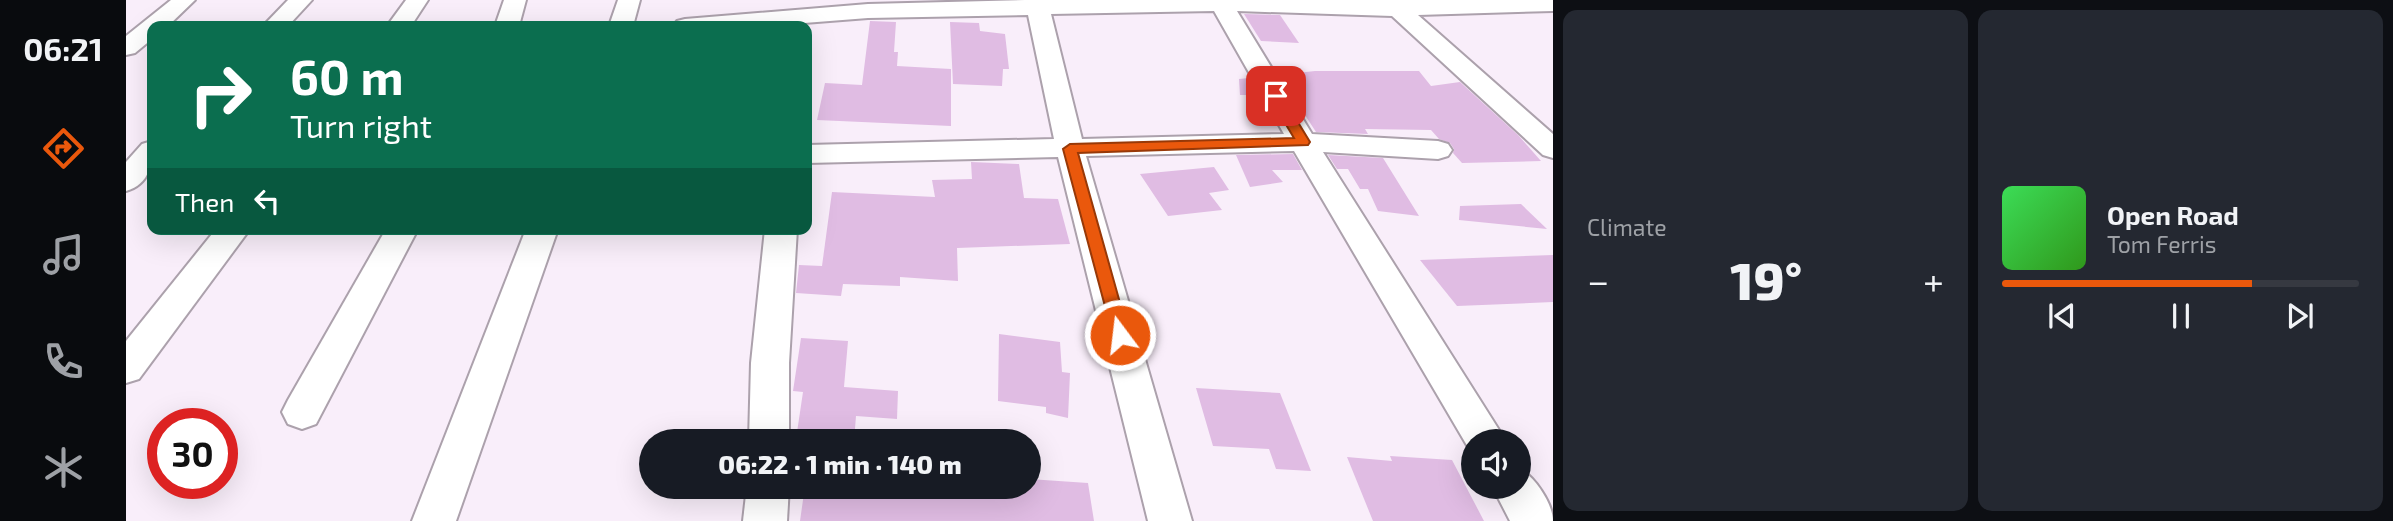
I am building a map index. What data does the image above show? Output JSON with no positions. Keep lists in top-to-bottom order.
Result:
{
  "page": {
    "tabs": "06:21",
    "tile": "Climate",
    "turn": ["60 m", "Turn right"],
    "then": "Then",
    "song": ["Open Road", "Tom Ferris"],
    "heat": ["−", "19°", "+"],
    "limit": "30",
    "trip": "06:22 · 1 min · 140 m"
  }
}
